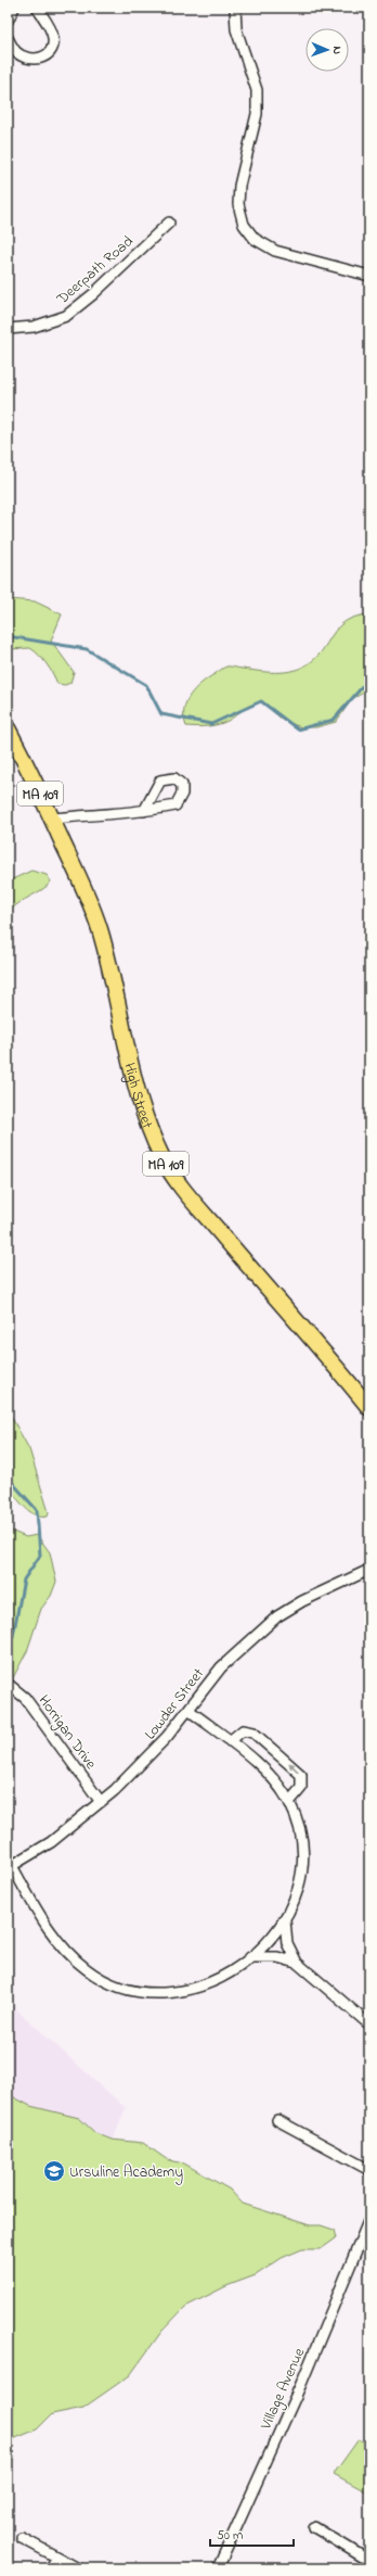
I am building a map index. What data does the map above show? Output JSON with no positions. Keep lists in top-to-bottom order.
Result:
{
  "streets": {
    "main road": ["MA 109", "High Street"],
    "street": [
      "Deerpath Road",
      "Lowder Street",
      "Horrigan Drive",
      "Village Avenue"
    ]
  },
  "crossings": [
    ["Lowder Street", "Horrigan Drive"]
  ],
  "places": {
    "school or university": ["Ursuline Academy"]
  },
  "scale_bar": "50 m",
  "north": "right"
}
